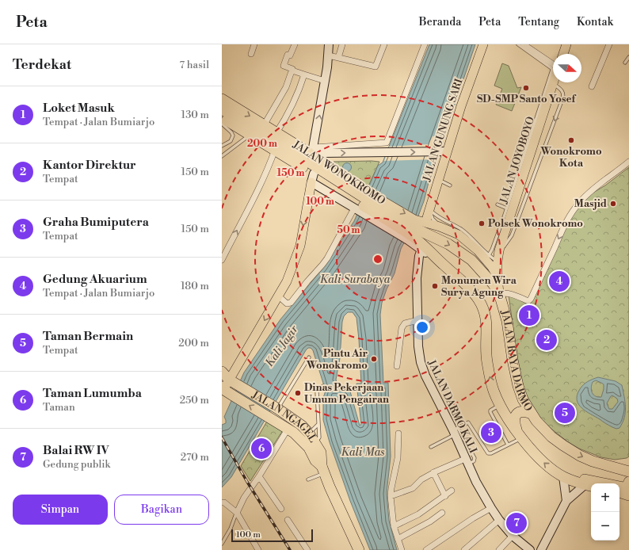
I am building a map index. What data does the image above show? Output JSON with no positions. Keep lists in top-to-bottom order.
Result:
{
  "streets": {
    "highway": ["JALAN WONOKROMO", "JALAN RAYA DARMO", "JALAN NGAGEL"],
    "main road": ["JALAN GUNUNG SARI", "JALAN JOYOBOYO", "JALAN DARMO KALI"]
  },
  "crossings": [
    ["JALAN GUNUNG SARI", "JALAN WONOKROMO"],
    ["JALAN GUNUNG SARI", "JALAN RAYA DARMO"],
    ["JALAN JOYOBOYO", "JALAN RAYA DARMO"],
    ["JALAN WONOKROMO", "JALAN RAYA DARMO"],
    ["JALAN RAYA DARMO", "JALAN DARMO KALI"]
  ],
  "water": ["Kali Surabaya", "Kali Jagir", "Kali Mas"],
  "places": [
    "SD-SMP Santo Yosef",
    "Wonokromo Kota",
    "Masjid",
    "Polsek Wonokromo",
    "Monumen Wira Surya Agung",
    "Pintu Air Wonokromo",
    "Dinas Pekerjaan Umum Pengairan"
  ],
  "scale_bar": "100 m",
  "north": "right",
  "page": {
    "header": "Peta",
    "nav": [
      "Beranda",
      "Peta",
      "Tentang",
      "Kontak"
    ],
    "heading": ["Terdekat", "7 hasil"],
    "list": [
      {
        "mark": "1",
        "name": "Loket Masuk",
        "note": "Tempat · Jalan Bumiarjo",
        "value": "130 m"
      },
      {
        "mark": "2",
        "name": "Kantor Direktur",
        "note": "Tempat",
        "value": "150 m"
      },
      {
        "mark": "3",
        "name": "Graha Bumiputera",
        "note": "Tempat",
        "value": "150 m"
      },
      {
        "mark": "4",
        "name": "Gedung Akuarium",
        "note": "Tempat · Jalan Bumiarjo",
        "value": "180 m"
      },
      {
        "mark": "5",
        "name": "Taman Bermain",
        "note": "Tempat",
        "value": "200 m"
      },
      {
        "mark": "6",
        "name": "Taman Lumumba",
        "note": "Taman",
        "value": "250 m"
      },
      {
        "mark": "7",
        "name": "Balai RW IV",
        "note": "Gedung publik",
        "value": "270 m"
      }
    ],
    "pins": [
      "4",
      "1",
      "2",
      "5",
      "3",
      "6",
      "7"
    ],
    "map_buttons": ["+", "−"],
    "buttons": ["Simpan", "Bagikan"],
    "scale": "100 m"
  },
  "rings": [
    "200 m",
    "150 m",
    "100 m",
    "50 m"
  ]
}
